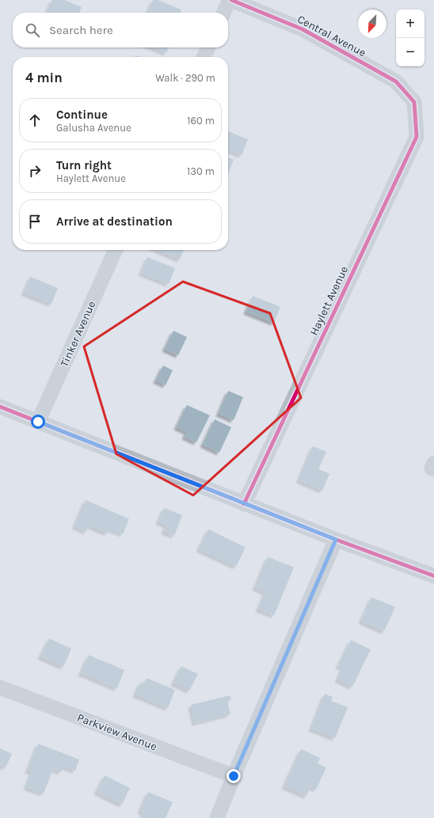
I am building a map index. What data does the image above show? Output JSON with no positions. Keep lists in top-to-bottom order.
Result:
{
  "streets": {
    "street": [
      "Central Avenue",
      "Haylett Avenue",
      "Tinker Avenue",
      "Parkview Avenue"
    ]
  },
  "crossings": [
    ["Central Avenue", "Haylett Avenue"]
  ],
  "north": "bottom left",
  "page": {
    "map_buttons": ["+", "−"],
    "search": "Search here",
    "heading": ["4 min", "Walk · 290 m"],
    "list": [
      ["Continue", "Galusha Avenue", "160 m"],
      ["Turn right", "Haylett Avenue", "130 m"],
      "Arrive at destination"
    ]
  }
}
